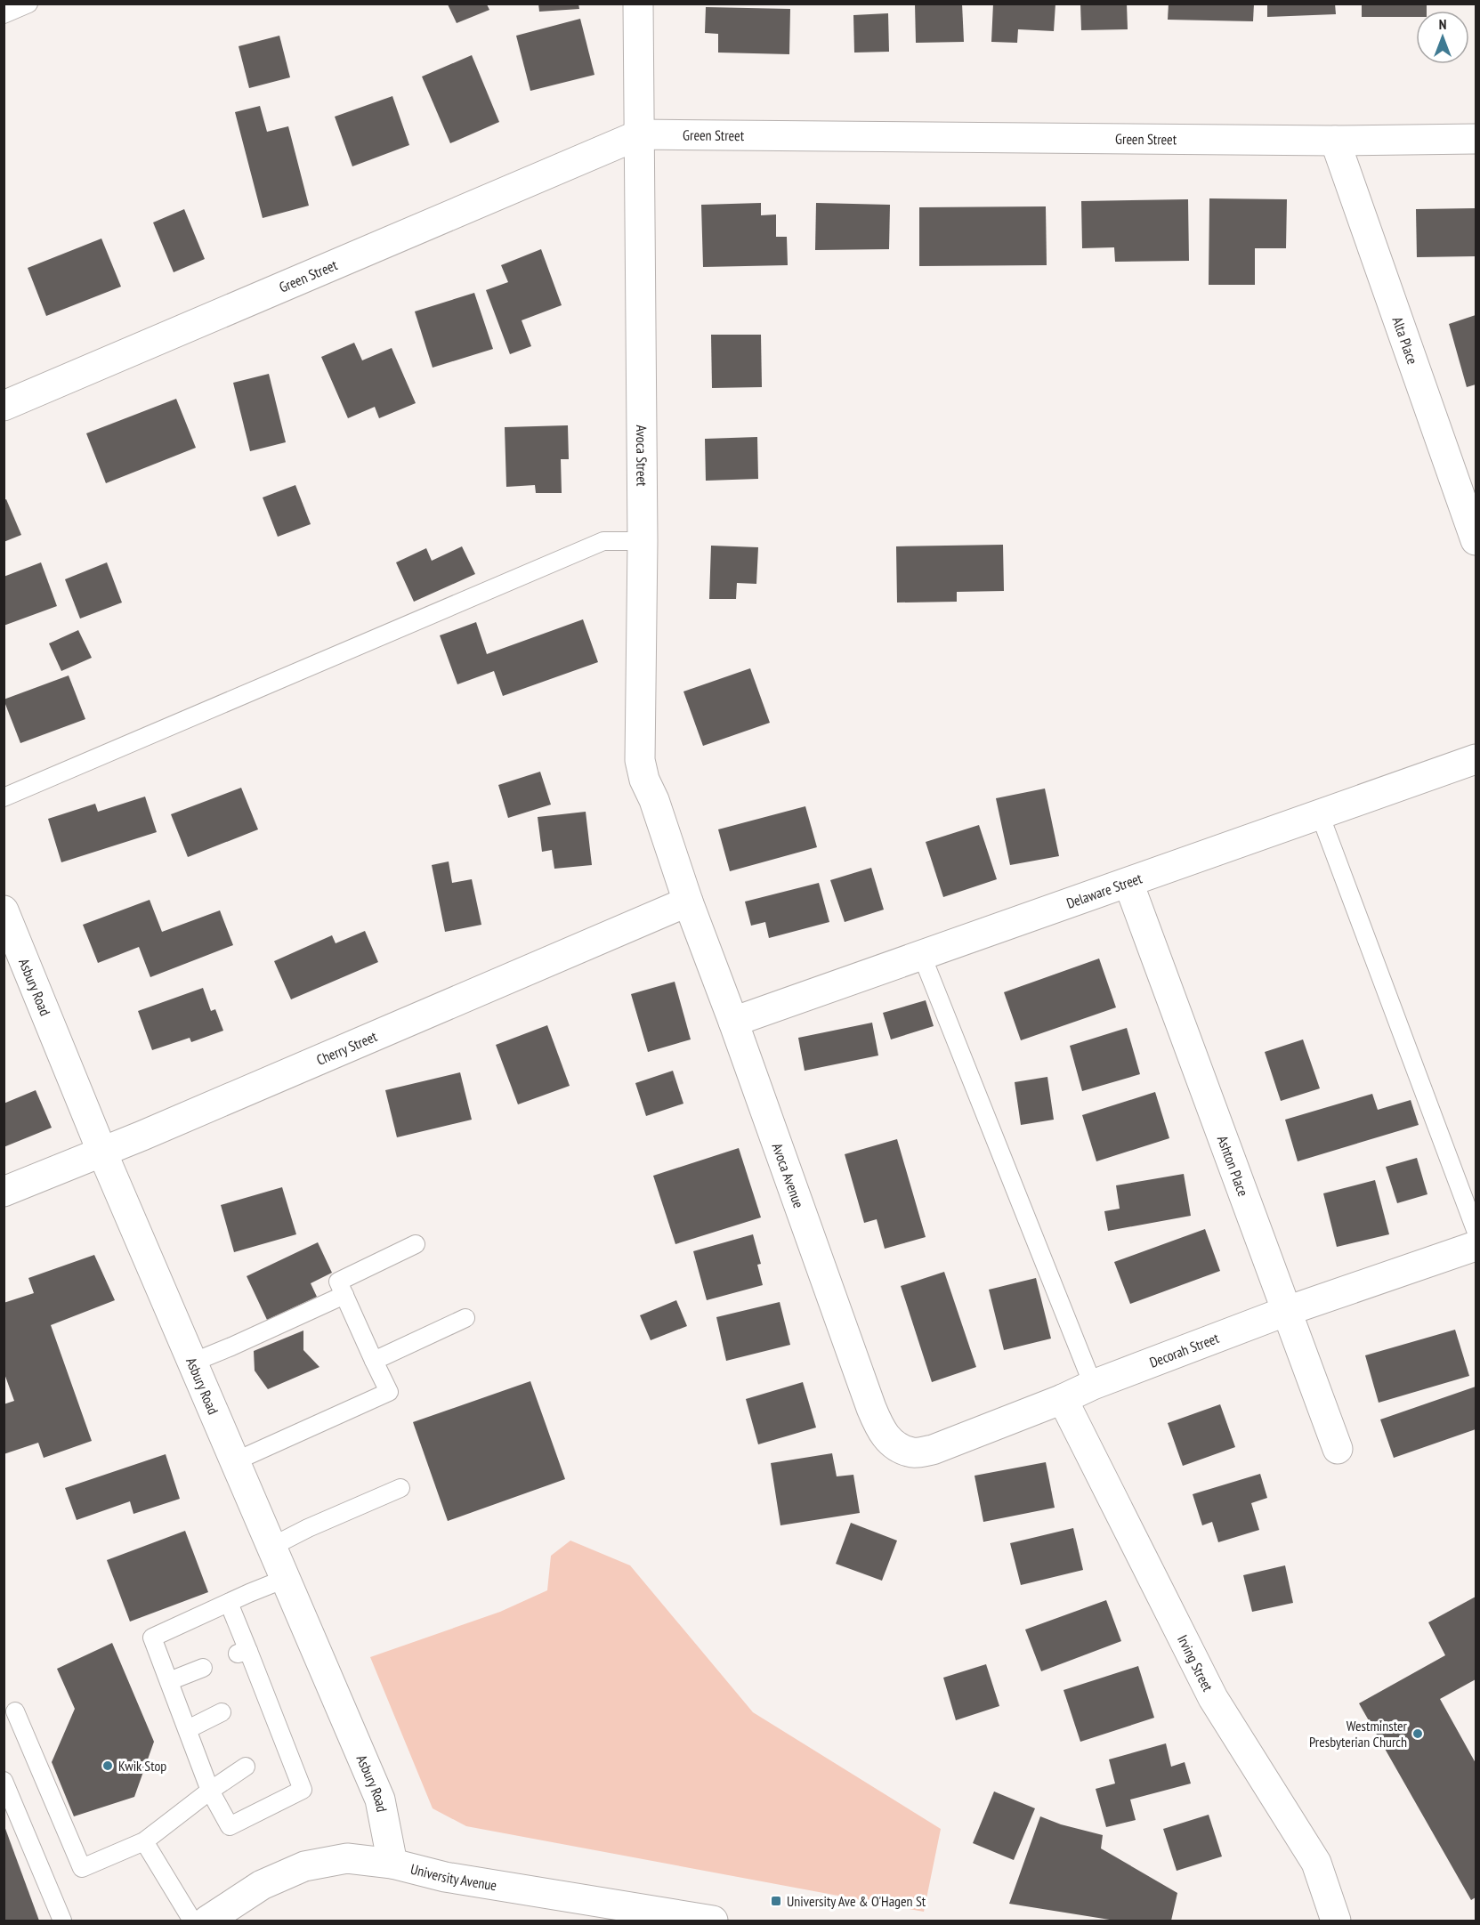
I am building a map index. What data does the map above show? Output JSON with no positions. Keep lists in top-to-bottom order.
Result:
{
  "streets": {
    "street": [
      "Green Street",
      "Alta Place",
      "Avoca Street",
      "Delaware Street",
      "Asbury Road",
      "Cherry Street",
      "Ashton Place",
      "Avoca Avenue",
      "Decorah Street",
      "Irving Street",
      "University Avenue"
    ]
  },
  "crossings": [
    ["Green Street", "Alta Place"],
    ["Green Street", "Avoca Street"],
    ["Avoca Street", "Cherry Street"],
    ["Avoca Street", "Avoca Avenue"],
    ["Delaware Street", "Ashton Place"],
    ["Delaware Street", "Avoca Avenue"],
    ["Asbury Road", "Cherry Street"],
    ["Asbury Road", "University Avenue"],
    ["Cherry Street", "Avoca Avenue"],
    ["Ashton Place", "Decorah Street"],
    ["Avoca Avenue", "Decorah Street"],
    ["Decorah Street", "Irving Street"]
  ],
  "places": {
    "other": ["Westminster Presbyterian Church", "Kwik Stop"],
    "transit": ["University Ave & O'Hagen St"]
  },
  "north": "top"
}
